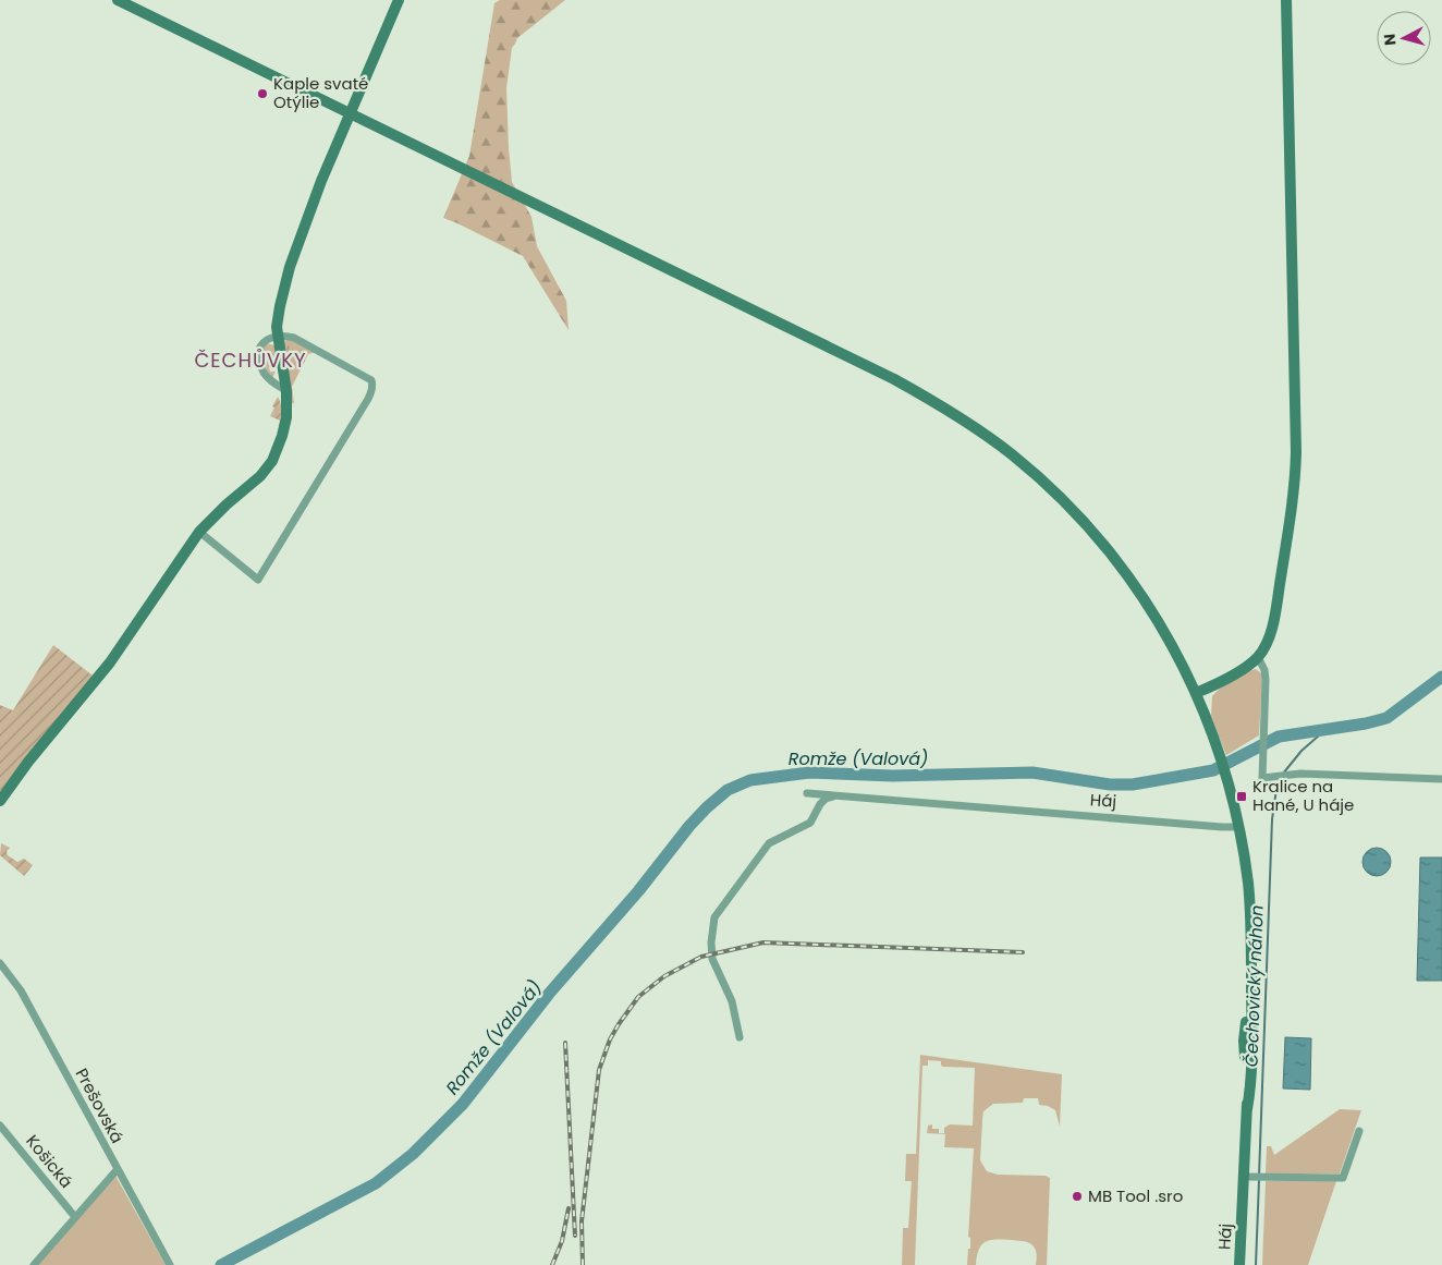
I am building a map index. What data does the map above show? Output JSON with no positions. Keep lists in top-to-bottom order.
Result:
{
  "streets": {
    "main road": ["Háj"],
    "street": ["Prešovská", "Košická"]
  },
  "districts": ["ČECHŮVKY"],
  "water": ["Romže (Valová)", "Čechovický náhon"],
  "places": {
    "other": ["Kaple svaté Otýlie", "MB Tool .sro"],
    "transit": ["Kralice na Hané, U háje"]
  },
  "north": "left"
}
